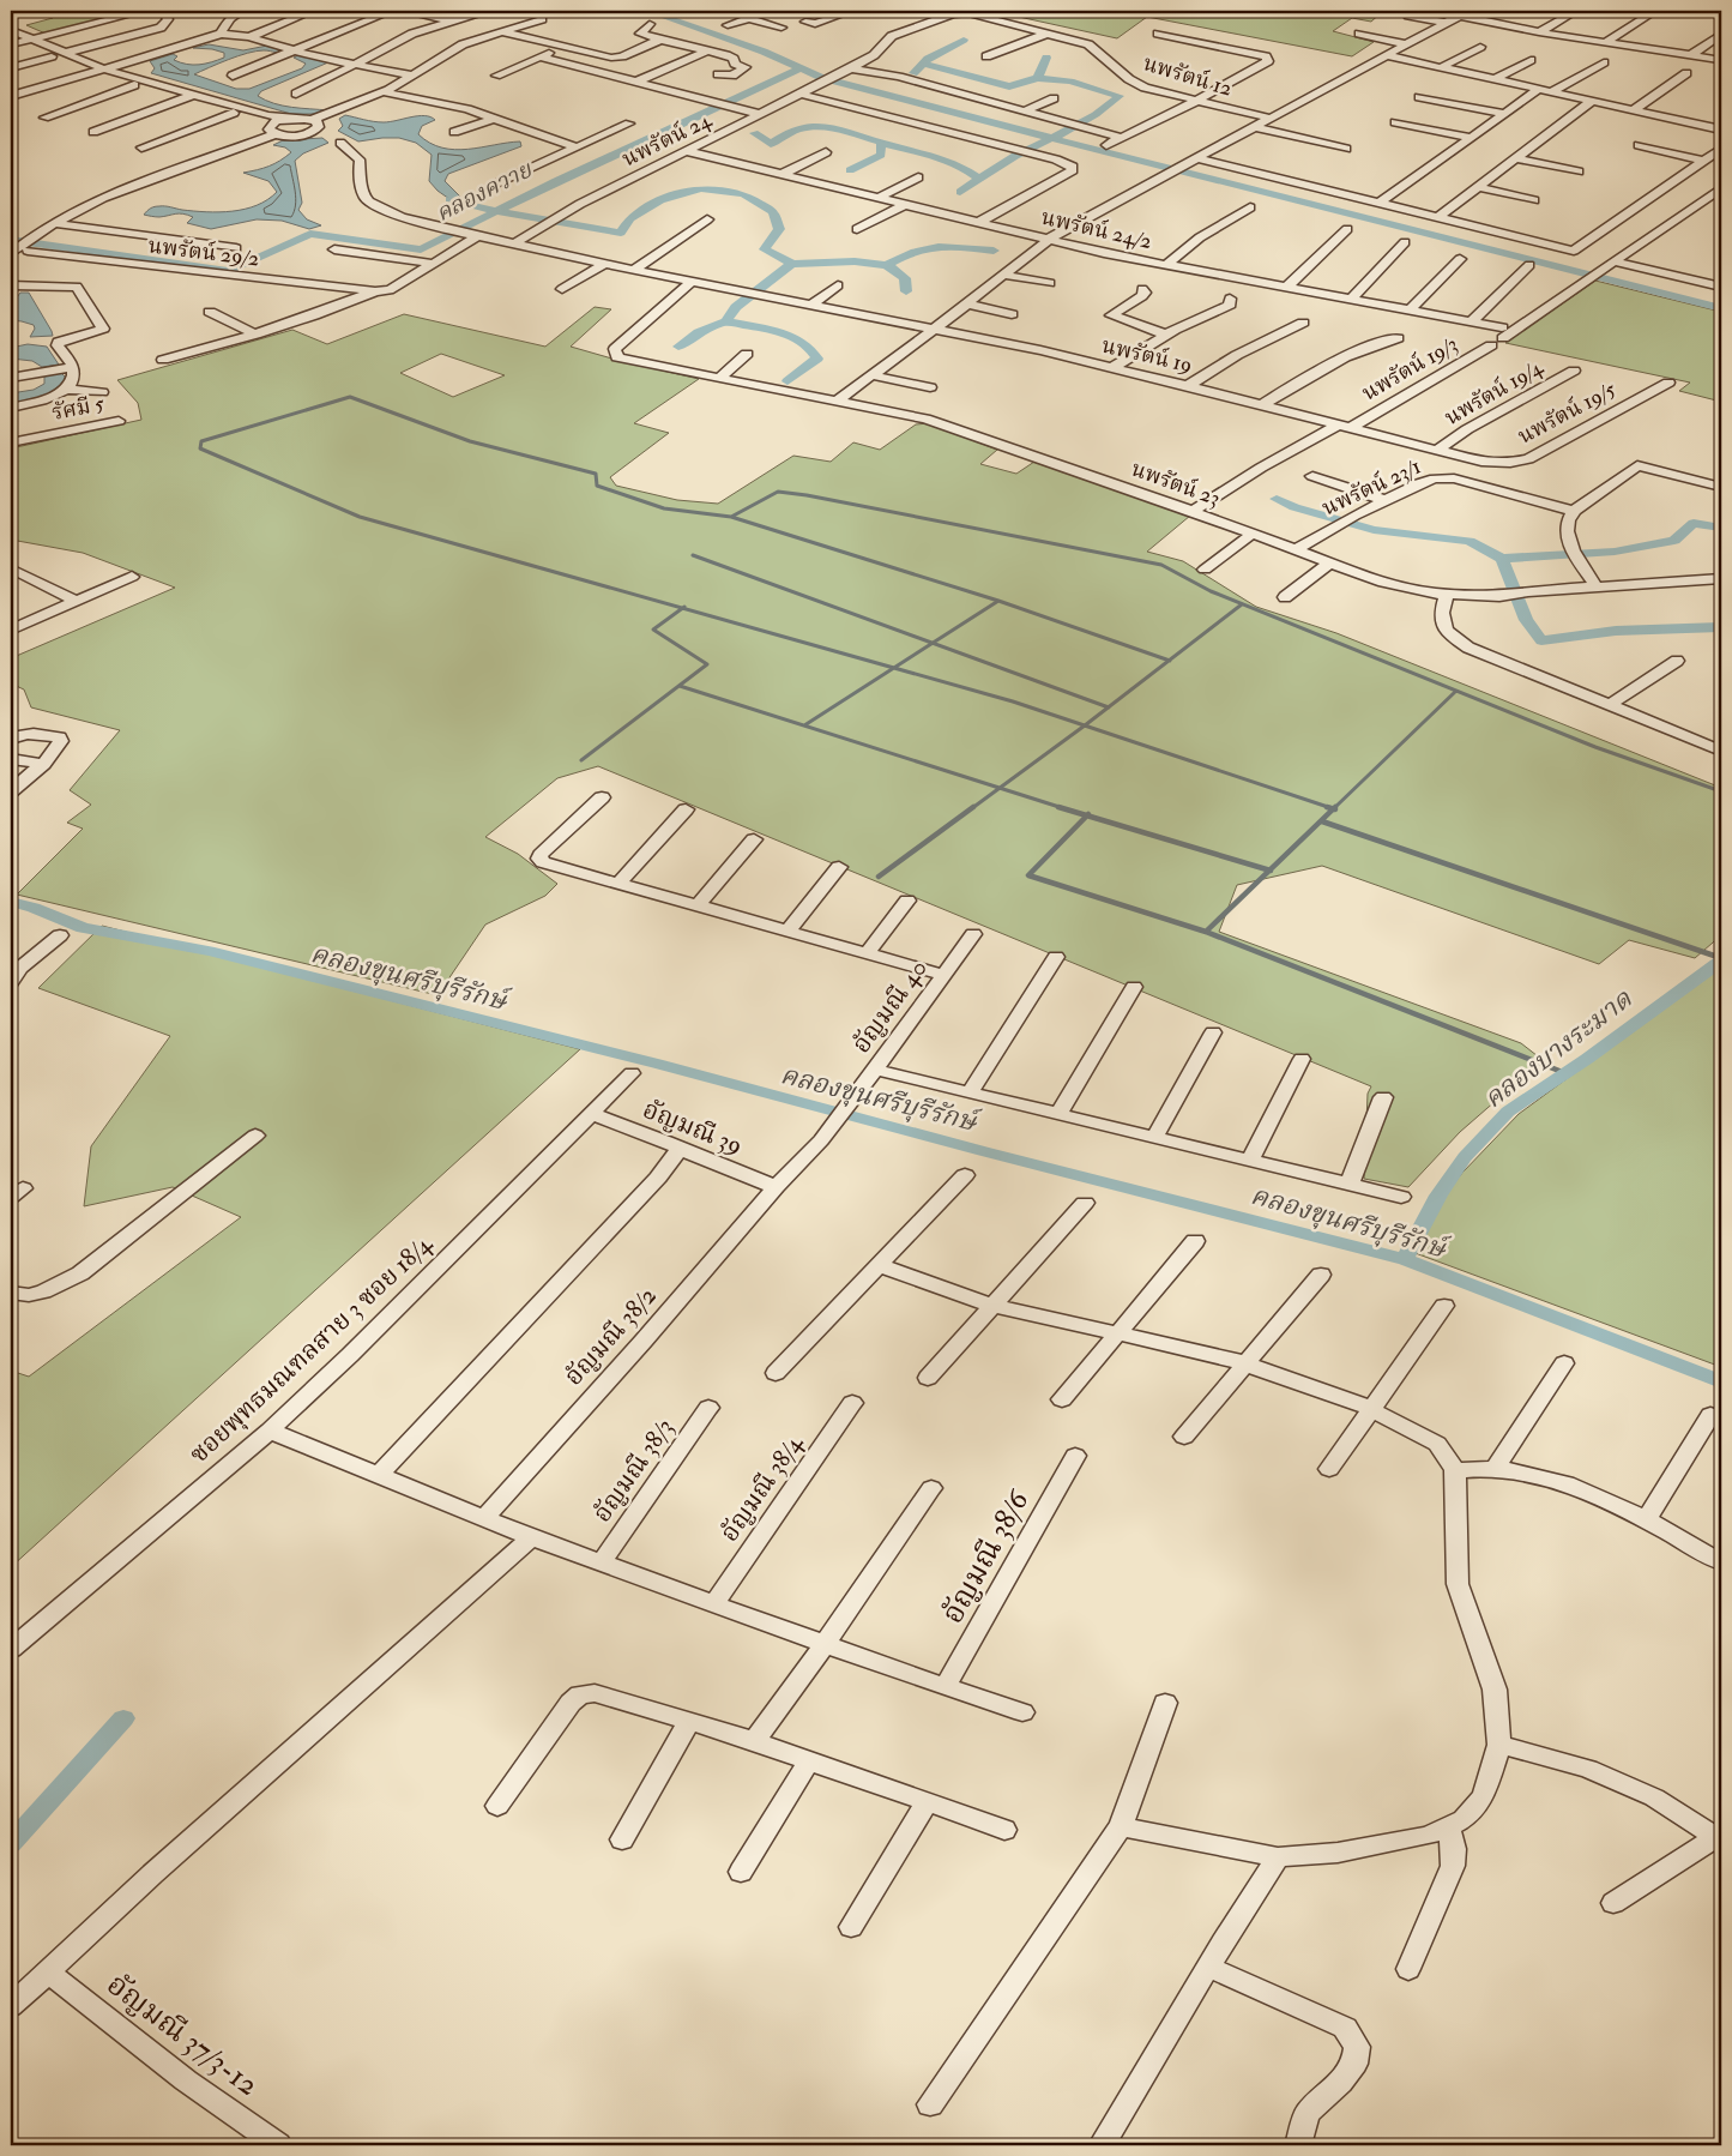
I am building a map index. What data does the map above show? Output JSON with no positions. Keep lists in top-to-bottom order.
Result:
{
  "streets": {
    "street": [
      "นพรัตน์ 12",
      "นพรัตน์ 24",
      "นพรัตน์ 24/2",
      "นพรัตน์ 29/2",
      "นพรัตน์ 19",
      "นพรัตน์ 19/3",
      "นพรัตน์ 19/4",
      "รัศมี 5",
      "นพรัตน์ 19/5",
      "นพรัตน์ 23",
      "นพรัตน์ 23/1",
      "อัญมณี 40",
      "อัญมณี 39",
      "อัญมณี 38/2",
      "ซอยพุทธมณฑลสาย 3 ซอย 18/4",
      "อัญมณี 38/3",
      "อัญมณี 38/4",
      "อัญมณี 38/6",
      "อัญมณี 37/3-12"
    ]
  },
  "crossings": [
    ["นพรัตน์ 12", "นพรัตน์ 24"],
    ["นพรัตน์ 24", "นพรัตน์ 24/2"],
    ["นพรัตน์ 24", "นพรัตน์ 19"],
    ["นพรัตน์ 19", "นพรัตน์ 19/3"],
    ["นพรัตน์ 19", "นพรัตน์ 19/4"],
    ["นพรัตน์ 19", "นพรัตน์ 19/5"],
    ["นพรัตน์ 19", "นพรัตน์ 23"],
    ["นพรัตน์ 19/3", "นพรัตน์ 23"],
    ["นพรัตน์ 19/4", "นพรัตน์ 19/5"],
    ["นพรัตน์ 23", "นพรัตน์ 23/1"],
    ["อัญมณี 40", "อัญมณี 39"],
    ["อัญมณี 40", "อัญมณี 38/2"],
    ["อัญมณี 39", "อัญมณี 38/2"],
    ["อัญมณี 39", "ซอยพุทธมณฑลสาย 3 ซอย 18/4"]
  ],
  "water": ["คลองควาย", "คลองขุนศรีบุรีรักษ์", "คลองบางระมาด"]
}
